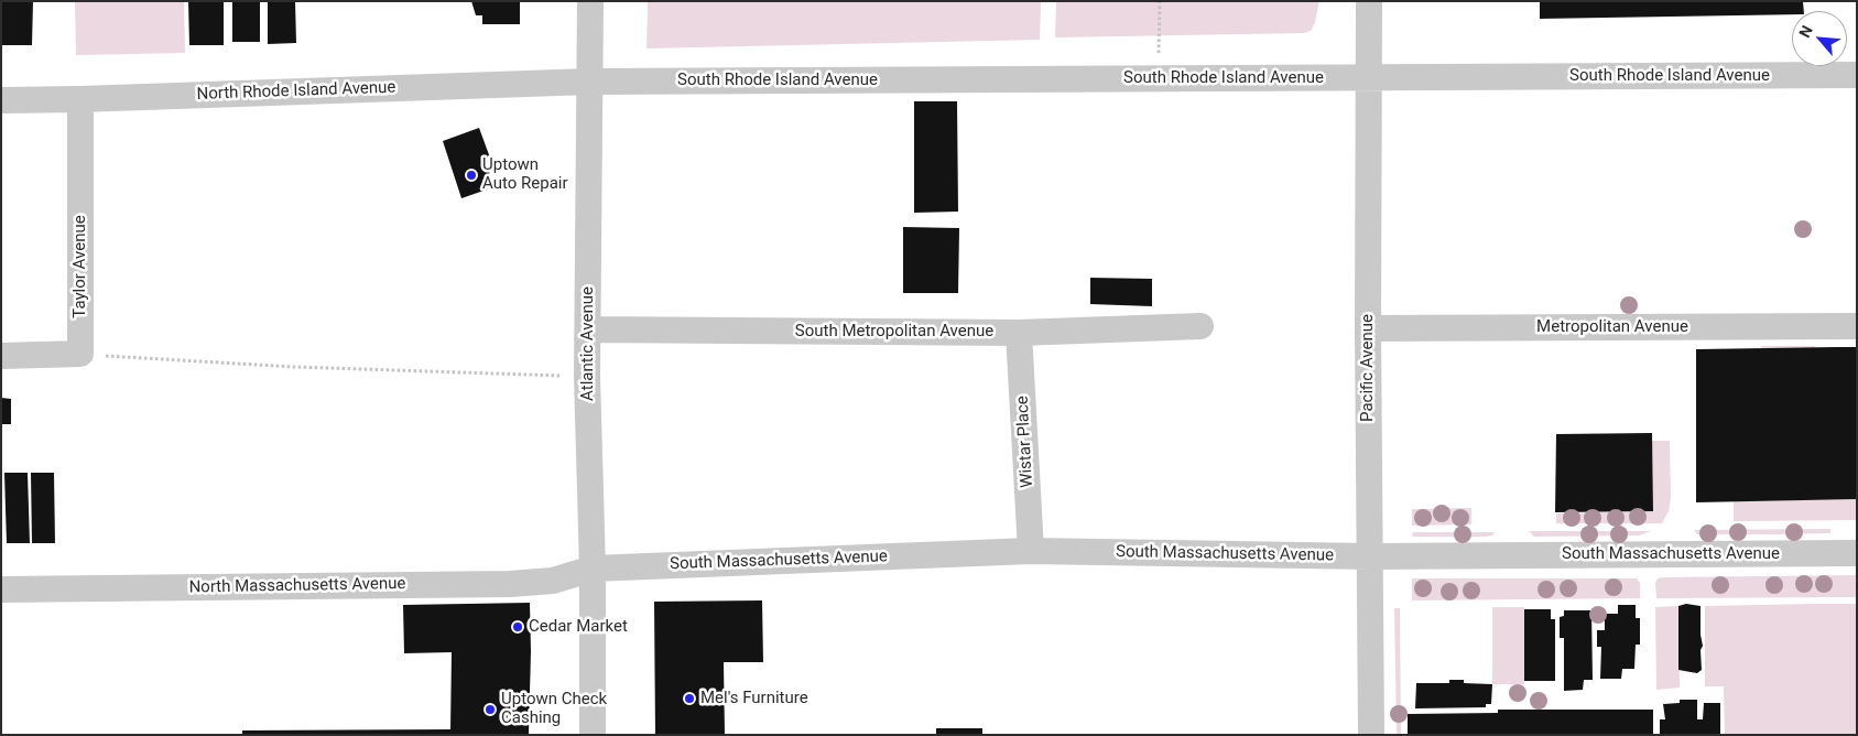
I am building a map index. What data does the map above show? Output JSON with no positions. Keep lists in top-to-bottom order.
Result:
{
  "streets": {
    "street": [
      "South Rhode Island Avenue",
      "North Rhode Island Avenue",
      "Taylor Avenue",
      "Metropolitan Avenue",
      "South Metropolitan Avenue",
      "Atlantic Avenue",
      "Pacific Avenue",
      "Wistar Place",
      "South Massachusetts Avenue",
      "North Massachusetts Avenue"
    ]
  },
  "crossings": [
    ["South Rhode Island Avenue", "North Rhode Island Avenue"],
    ["South Rhode Island Avenue", "Atlantic Avenue"],
    ["South Rhode Island Avenue", "Pacific Avenue"],
    ["North Rhode Island Avenue", "Taylor Avenue"],
    ["North Rhode Island Avenue", "Atlantic Avenue"],
    ["Metropolitan Avenue", "Pacific Avenue"],
    ["South Metropolitan Avenue", "Atlantic Avenue"],
    ["South Metropolitan Avenue", "Wistar Place"],
    ["Atlantic Avenue", "South Massachusetts Avenue"],
    ["Atlantic Avenue", "North Massachusetts Avenue"],
    ["Pacific Avenue", "South Massachusetts Avenue"],
    ["Wistar Place", "South Massachusetts Avenue"],
    ["South Massachusetts Avenue", "North Massachusetts Avenue"]
  ],
  "places": [
    "Uptown Auto Repair",
    "Cedar Market",
    "Mel's Furniture",
    "Uptown Check Cashing"
  ],
  "north": "top left"
}
